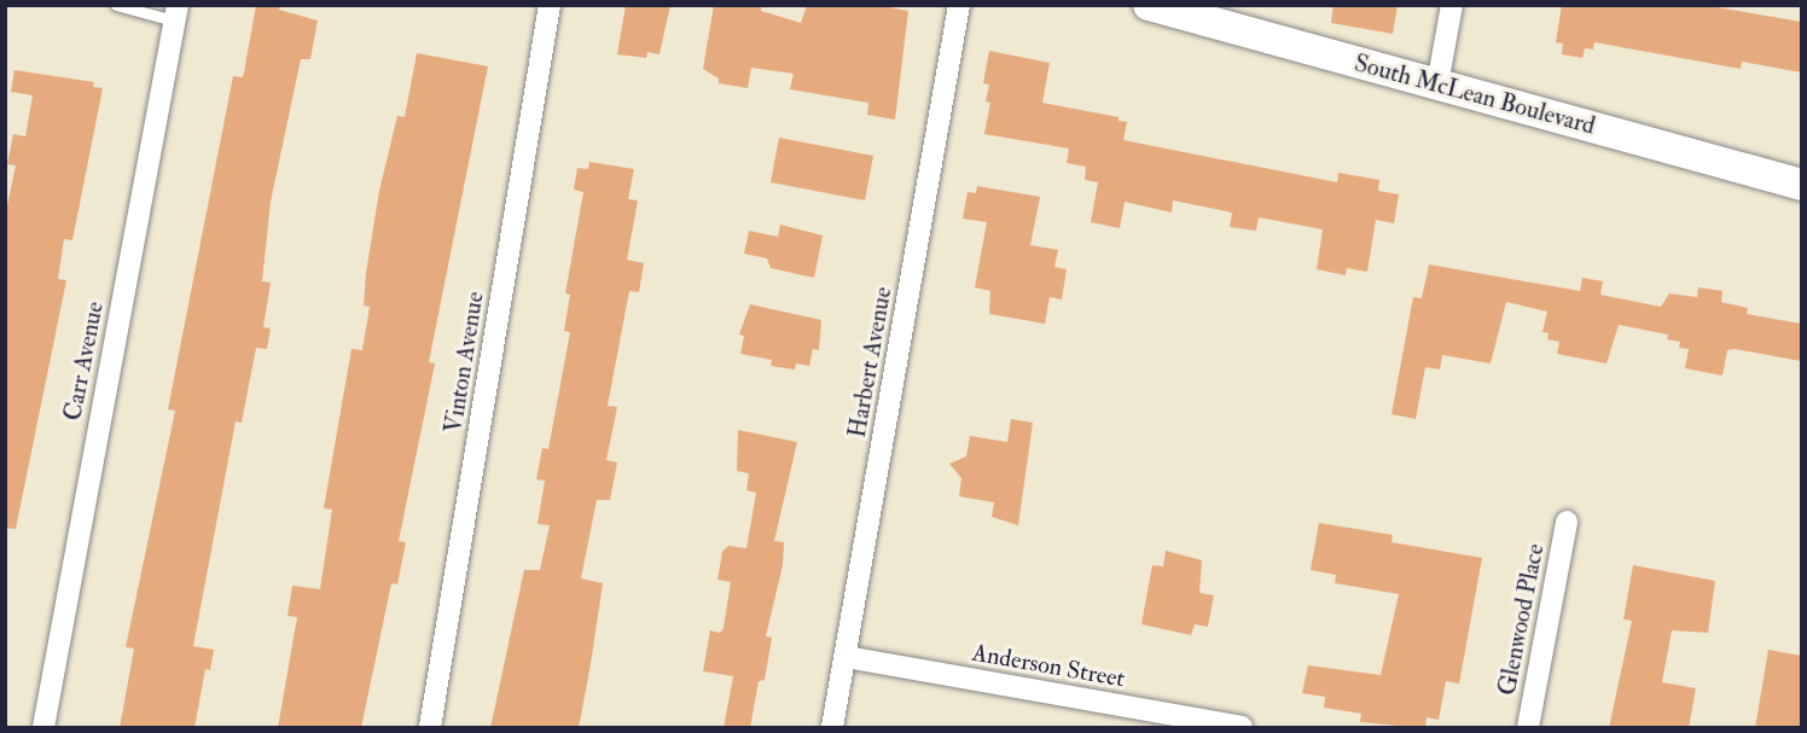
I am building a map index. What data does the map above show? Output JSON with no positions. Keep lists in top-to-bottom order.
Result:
{
  "streets": {
    "main road": ["South McLean Boulevard"],
    "street": [
      "Carr Avenue",
      "Vinton Avenue",
      "Harbert Avenue",
      "Glenwood Place",
      "Anderson Street"
    ]
  },
  "crossings": [
    ["Harbert Avenue", "Anderson Street"]
  ]
}
